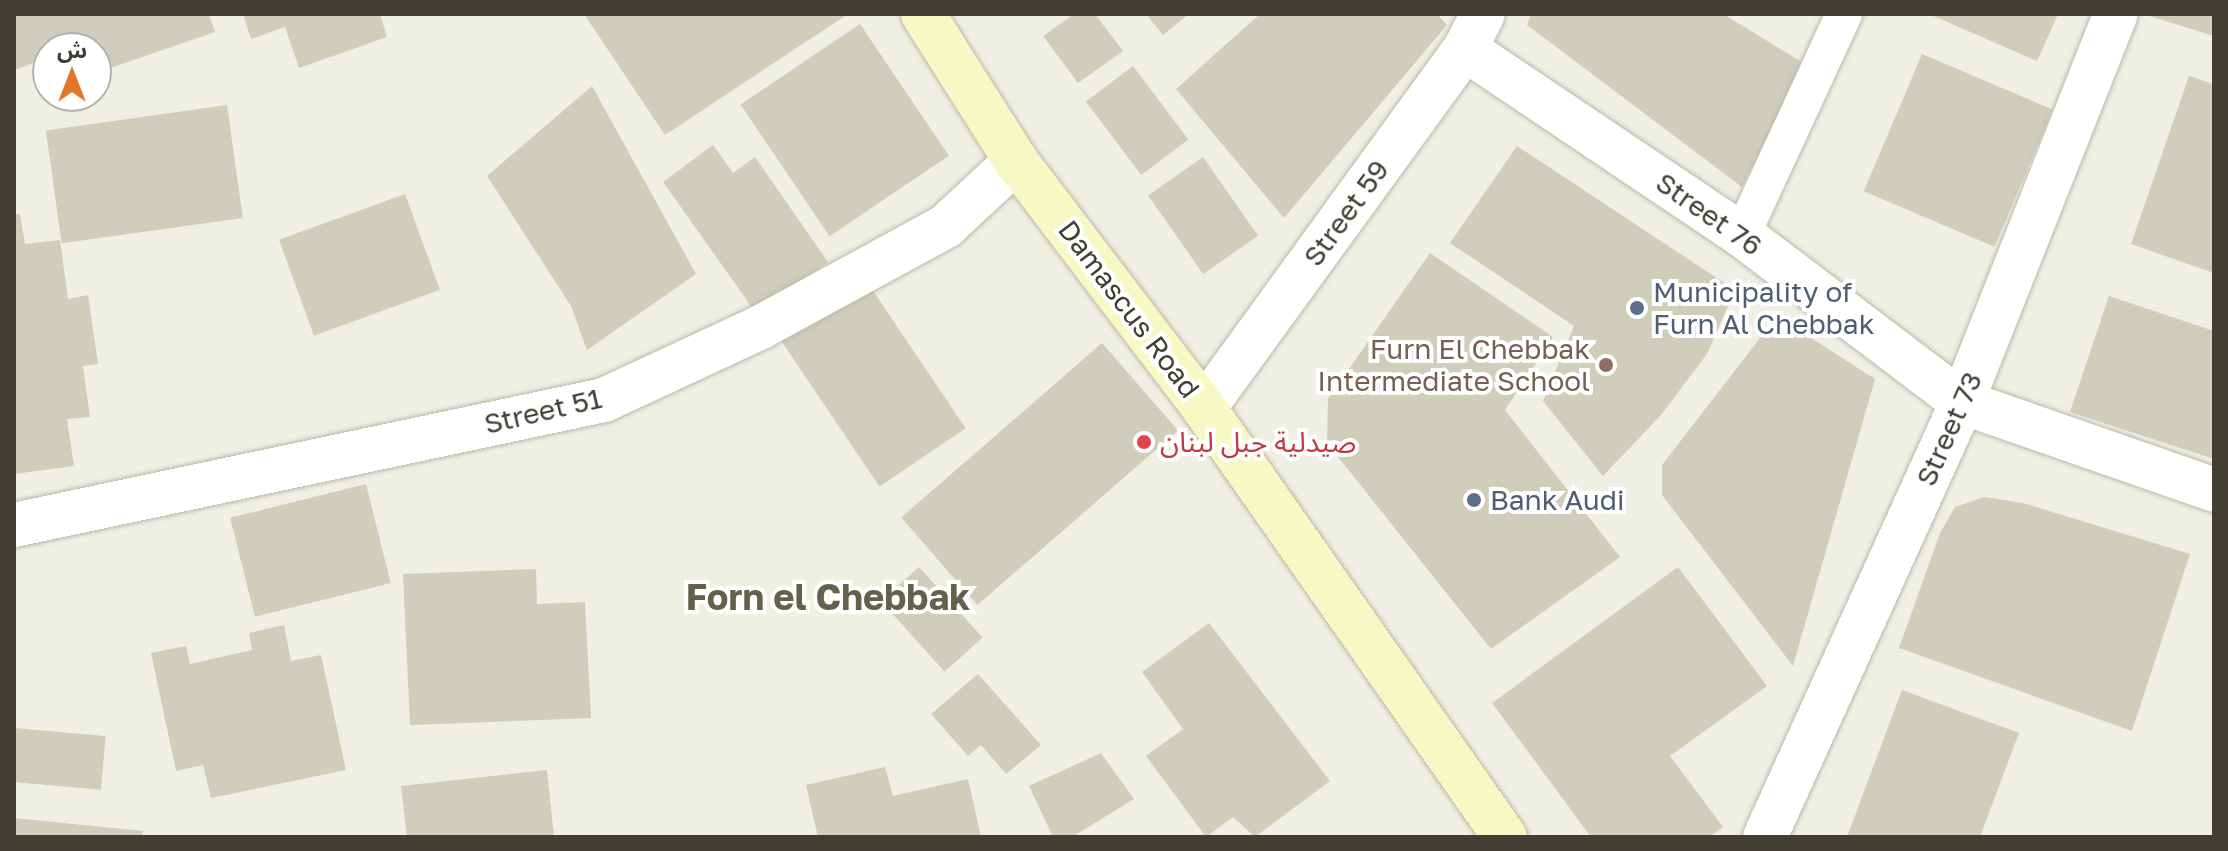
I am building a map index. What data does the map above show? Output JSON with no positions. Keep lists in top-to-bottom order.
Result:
{
  "streets": {
    "main road": ["Damascus Road"],
    "street": [
      "Street 59",
      "Street 76",
      "Street 51",
      "Street 73"
    ]
  },
  "crossings": [
    ["Street 59", "Street 76"],
    ["Street 59", "Damascus Road"],
    ["Street 76", "Street 73"],
    ["Damascus Road", "Street 51"]
  ],
  "districts": ["Forn el Chebbak"],
  "places": [
    "Municipality of Furn Al Chebbak",
    "Furn El Chebbak Intermediate School",
    "صيدلية جبل لبنان",
    "Bank Audi"
  ],
  "north": "top"
}
